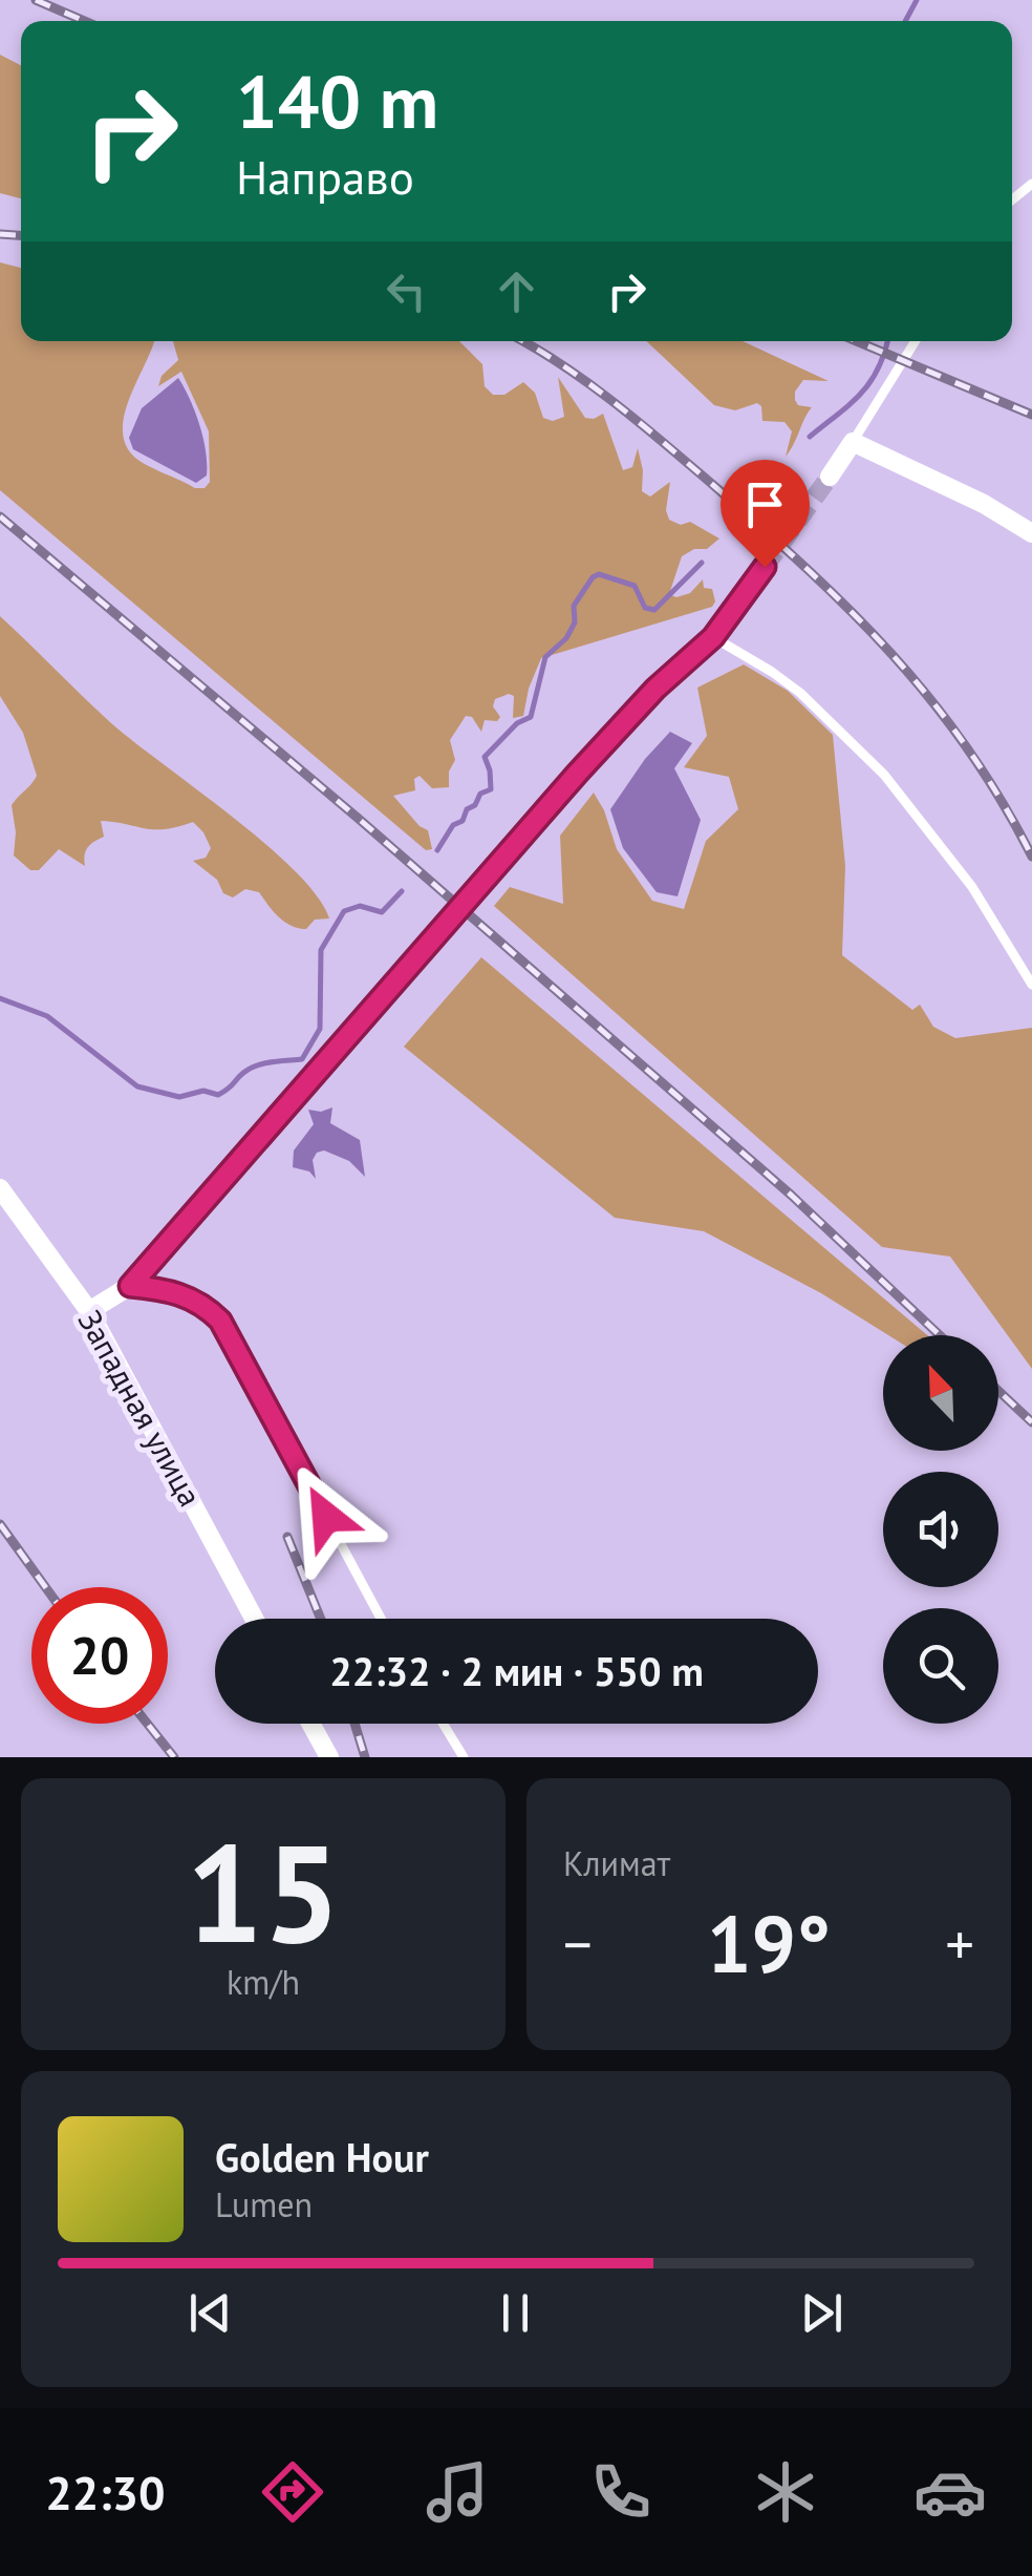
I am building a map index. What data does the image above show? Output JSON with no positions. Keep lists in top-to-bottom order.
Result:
{
  "streets": {
    "street": ["Западная улица"]
  },
  "north": "top left",
  "page": {
    "turn": ["140 m", "Направо"],
    "limit": "20",
    "trip": "22:32 · 2 мин · 550 m",
    "tile": [
      ["15", "km/h"],
      "Климат"
    ],
    "heat": ["−", "19°", "+"],
    "song": ["Golden Hour", "Lumen"],
    "tabs": "22:30"
  }
}
